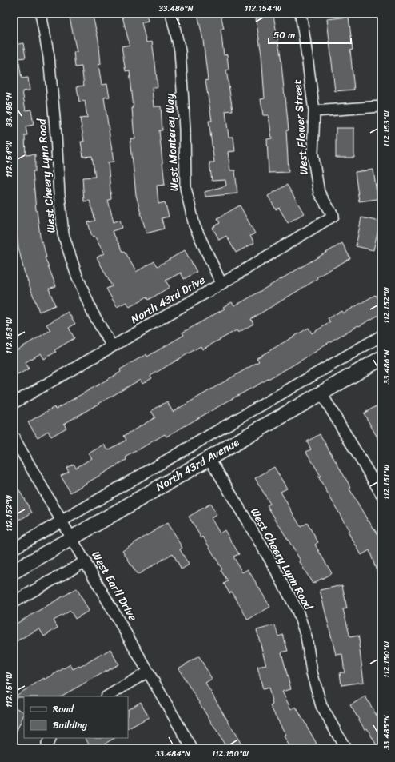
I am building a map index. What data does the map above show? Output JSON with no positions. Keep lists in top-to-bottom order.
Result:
{
  "streets": {
    "main road": ["North 43rd Avenue"],
    "street": [
      "West Flower Street",
      "West Monterey Way",
      "West Cheery Lynn Road",
      "North 43rd Drive",
      "West Earll Drive"
    ]
  },
  "crossings": [
    ["West Flower Street", "North 43rd Drive"],
    ["West Monterey Way", "North 43rd Drive"],
    ["West Cheery Lynn Road", "North 43rd Drive"],
    ["West Cheery Lynn Road", "North 43rd Avenue"],
    ["North 43rd Avenue", "West Earll Drive"]
  ],
  "legend": ["Road", "Building"],
  "scale_bar": "50 m",
  "coordinates": [
    "33.486°N",
    "112.154°W",
    "33.485°N",
    "112.153°W",
    "112.152°W",
    "112.151°W",
    "112.150°W",
    "33.484°N"
  ]
}
